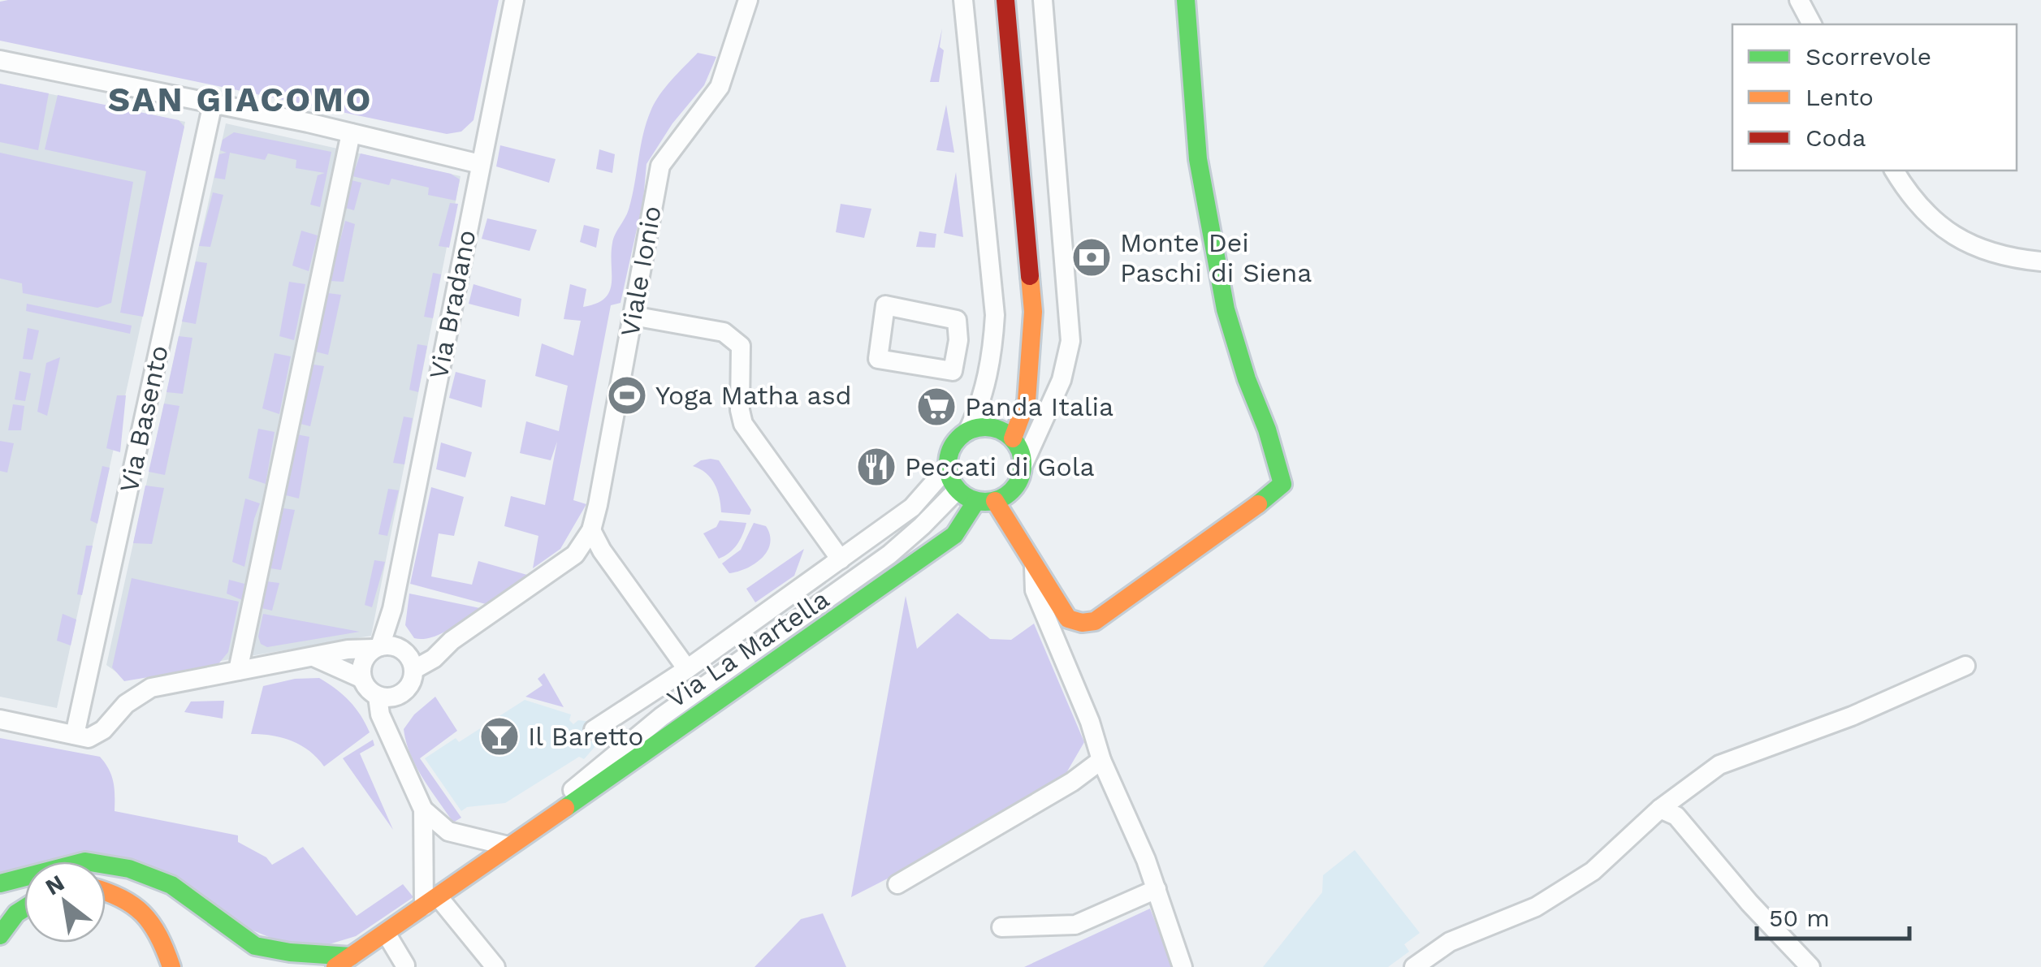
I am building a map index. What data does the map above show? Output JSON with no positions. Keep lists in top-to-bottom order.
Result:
{
  "streets": {
    "street": [
      "Viale Ionio",
      "Via Bradano",
      "Via Basento",
      "Via La Martella"
    ]
  },
  "crossings": [
    ["Viale Ionio", "Via Bradano"]
  ],
  "districts": ["SAN GIACOMO"],
  "places": {
    "bank": ["Monte Dei Paschi di Siena"],
    "sports": ["Yoga Matha asd"],
    "supermarket": ["Panda Italia"],
    "restaurant": ["Peccati di Gola"],
    "bar": ["Il Baretto"]
  },
  "legend": ["Scorrevole", "Lento", "Coda"],
  "scale_bar": "50 m",
  "north": "top left"
}
